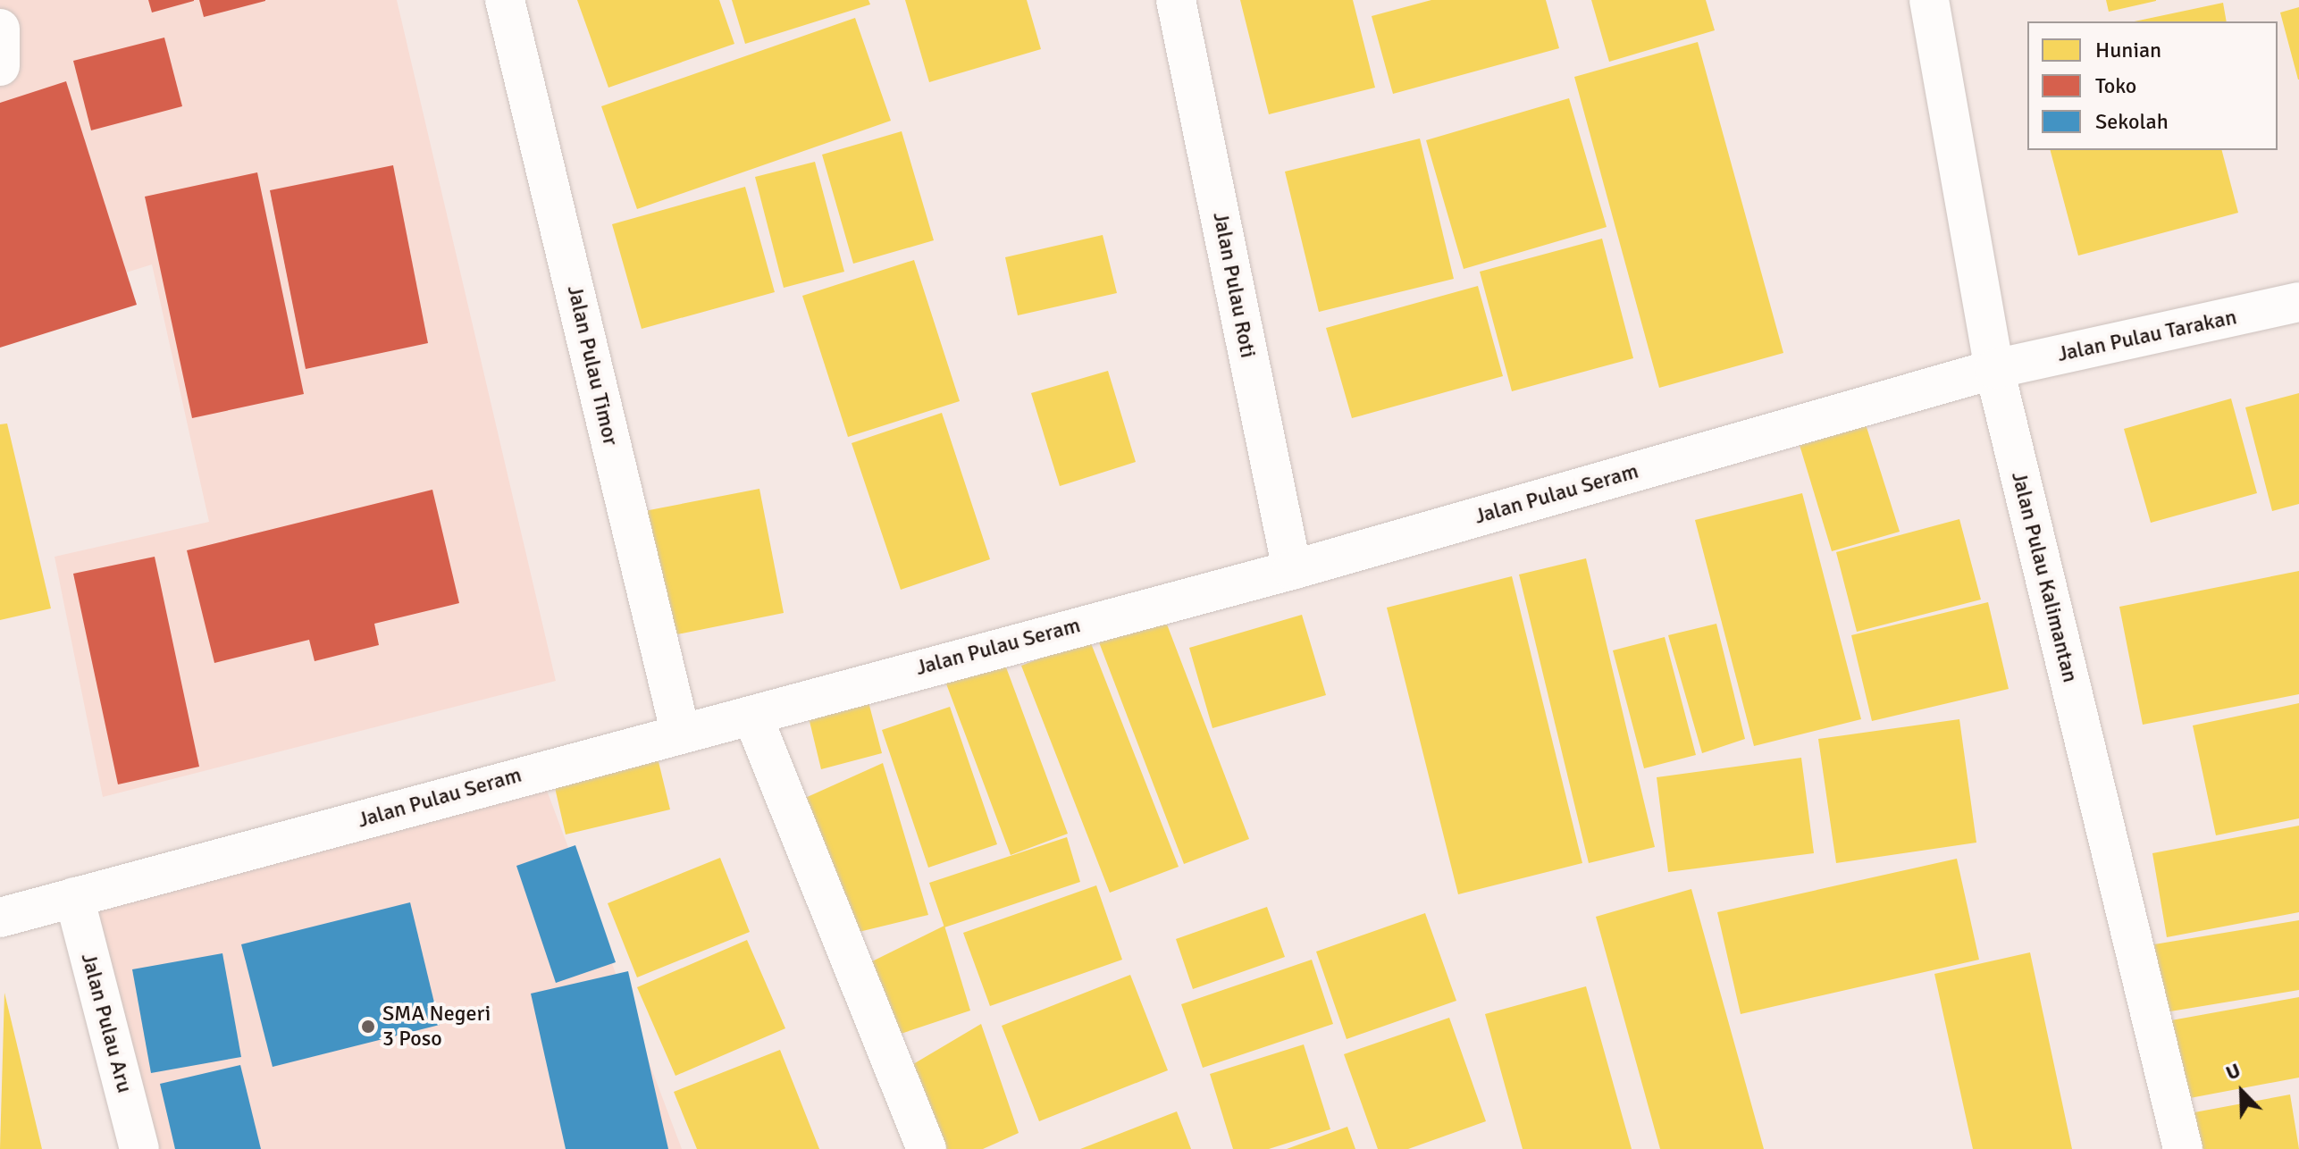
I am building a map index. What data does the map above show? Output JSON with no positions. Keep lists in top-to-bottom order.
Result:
{
  "streets": {
    "street": [
      "Jalan Pulau Roti",
      "Jalan Pulau Tarakan",
      "Jalan Pulau Timor",
      "Jalan Pulau Seram",
      "Jalan Pulau Kalimantan",
      "Jalan Pulau Aru"
    ]
  },
  "crossings": [
    ["Jalan Pulau Roti", "Jalan Pulau Seram"],
    ["Jalan Pulau Tarakan", "Jalan Pulau Seram"],
    ["Jalan Pulau Tarakan", "Jalan Pulau Kalimantan"],
    ["Jalan Pulau Timor", "Jalan Pulau Seram"],
    ["Jalan Pulau Seram", "Jalan Pulau Kalimantan"],
    ["Jalan Pulau Seram", "Jalan Pulau Aru"]
  ],
  "places": ["SMA Negeri 3 Poso"],
  "legend": ["Hunian", "Toko", "Sekolah"],
  "north": "top left"
}
